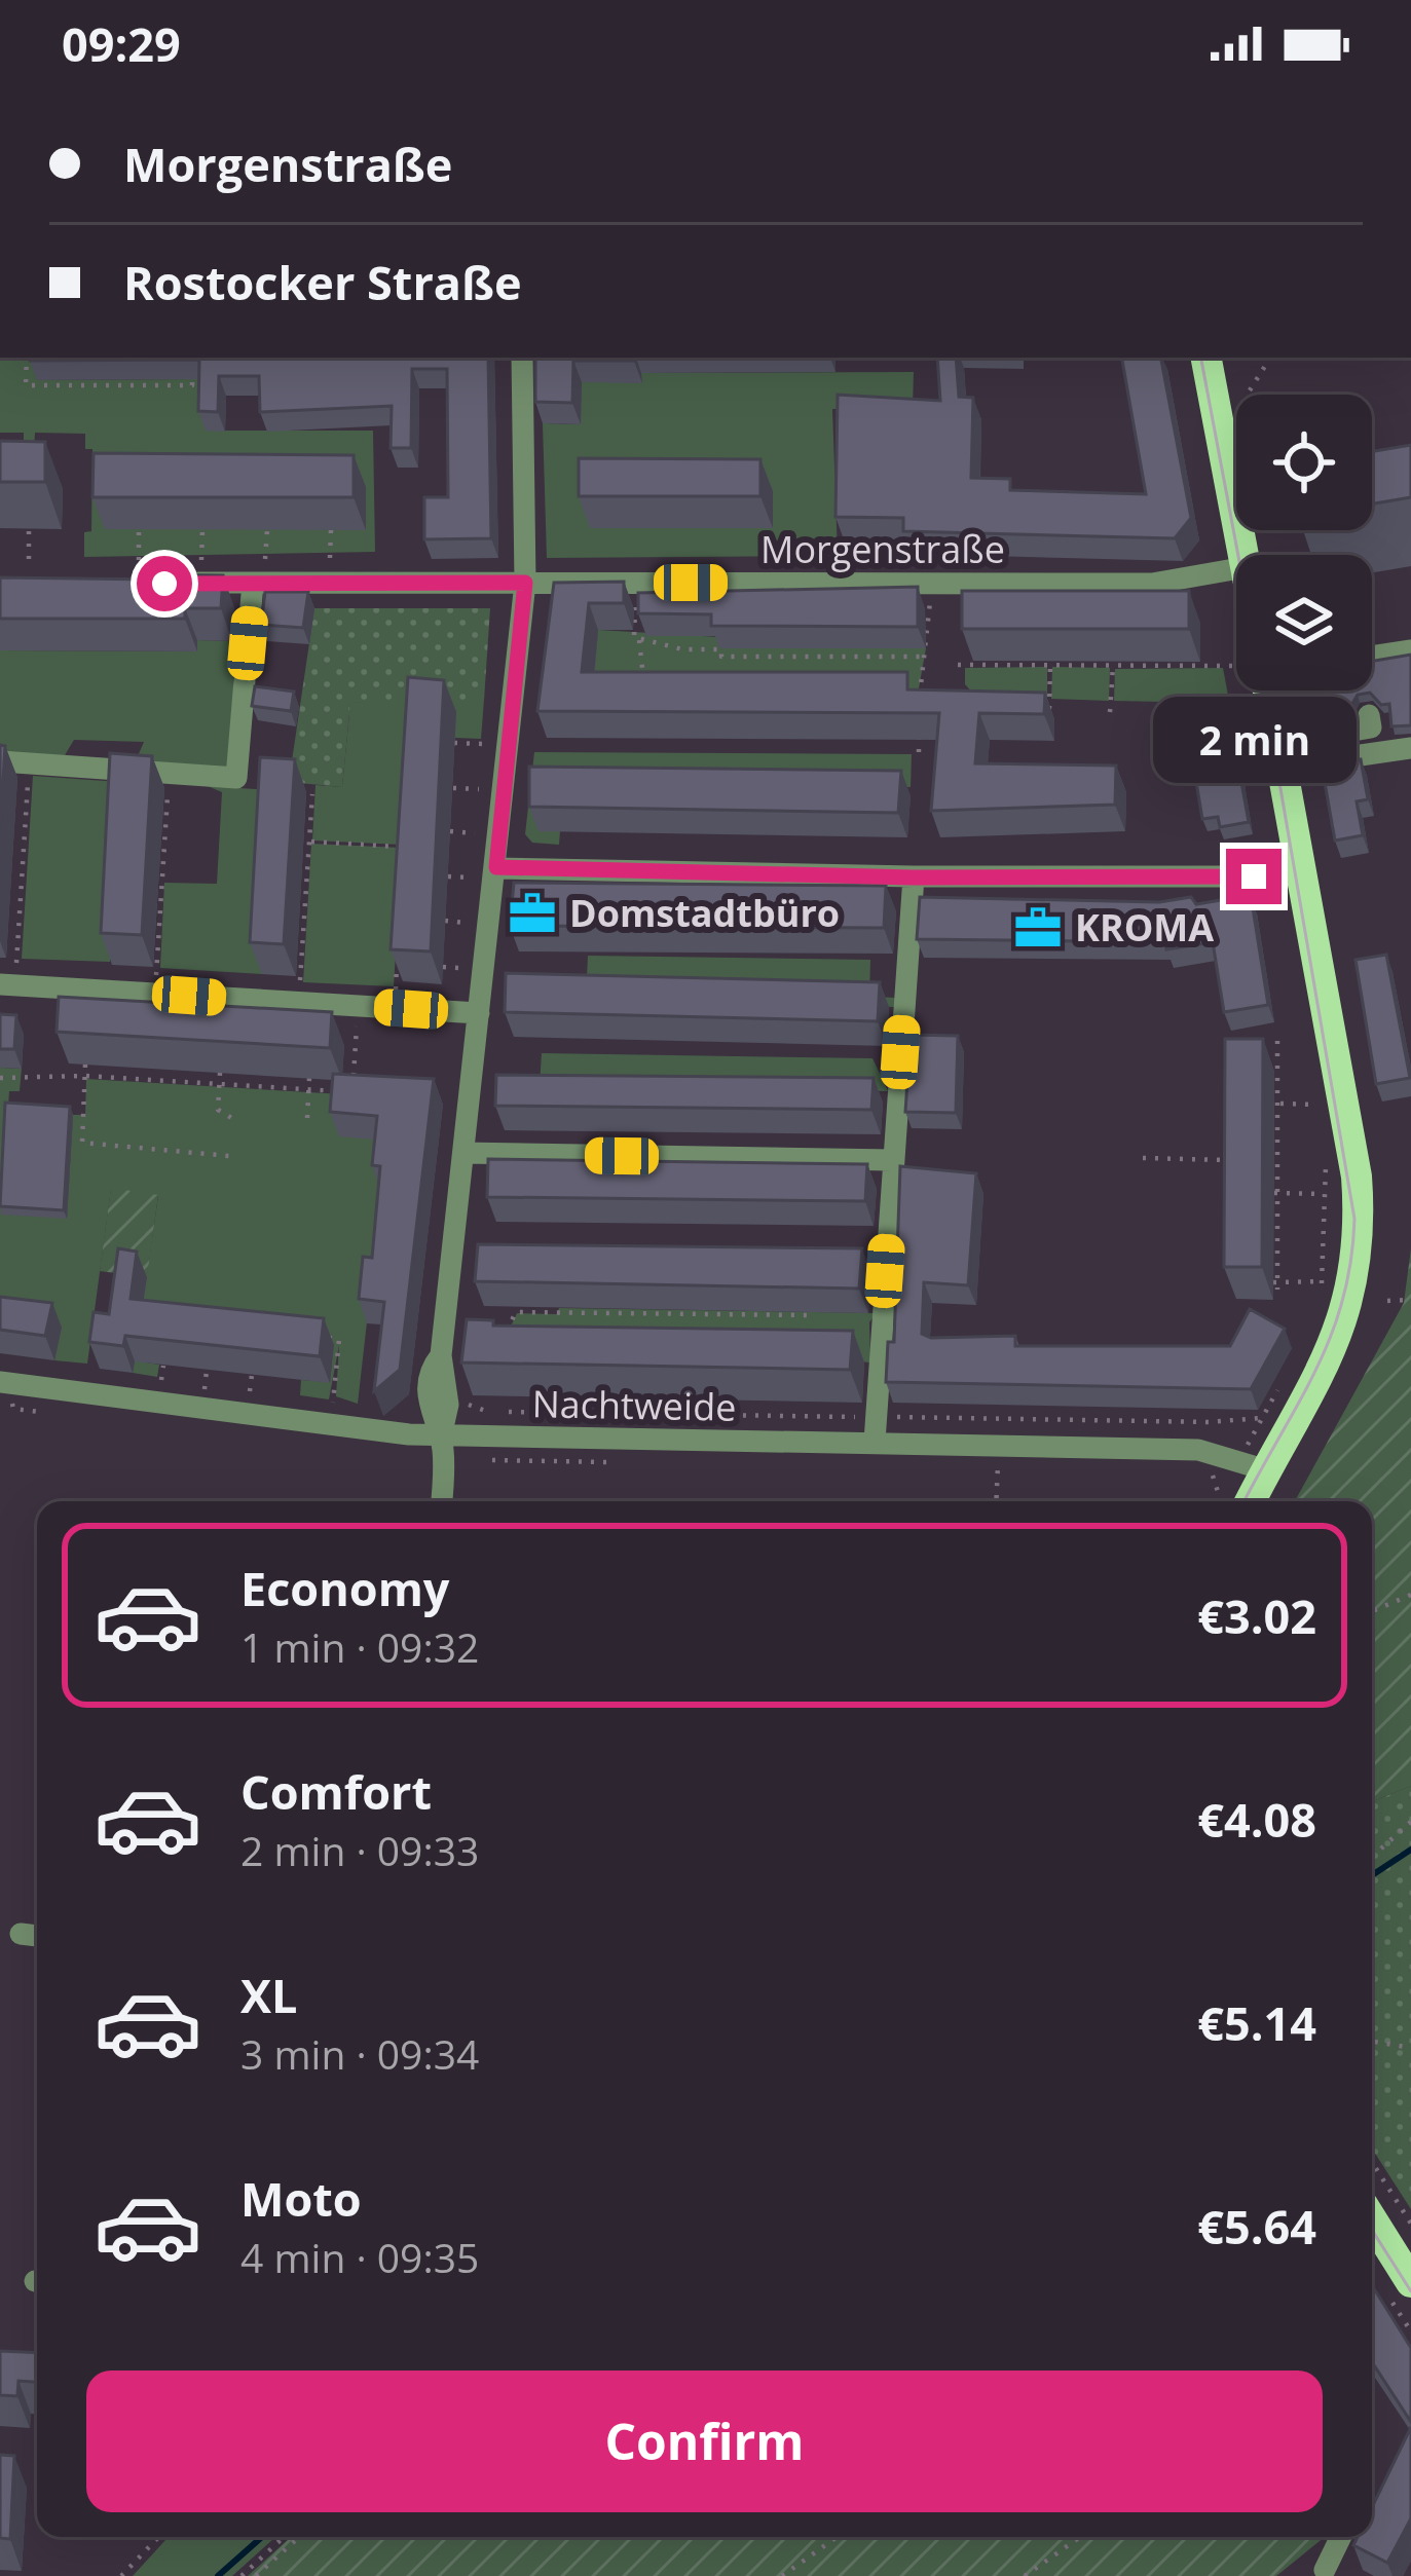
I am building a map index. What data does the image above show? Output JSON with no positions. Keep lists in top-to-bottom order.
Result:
{
  "streets": {
    "street": ["Morgenstraße", "Nachtweide"]
  },
  "places": {
    "office": ["Domstadtbüro", "KROMA"]
  },
  "page": {
    "status": "09:29",
    "banner": ["Morgenstraße", "Rostocker Straße"],
    "bubble": "2 min",
    "list": [
      {
        "name": "Economy",
        "note": "1 min · 09:32",
        "value": "€3.02"
      },
      {
        "name": "Comfort",
        "note": "2 min · 09:33",
        "value": "€4.08"
      },
      {
        "name": "XL",
        "note": "3 min · 09:34",
        "value": "€5.14"
      },
      {
        "name": "Moto",
        "note": "4 min · 09:35",
        "value": "€5.64"
      }
    ],
    "buttons": "Confirm"
  }
}
